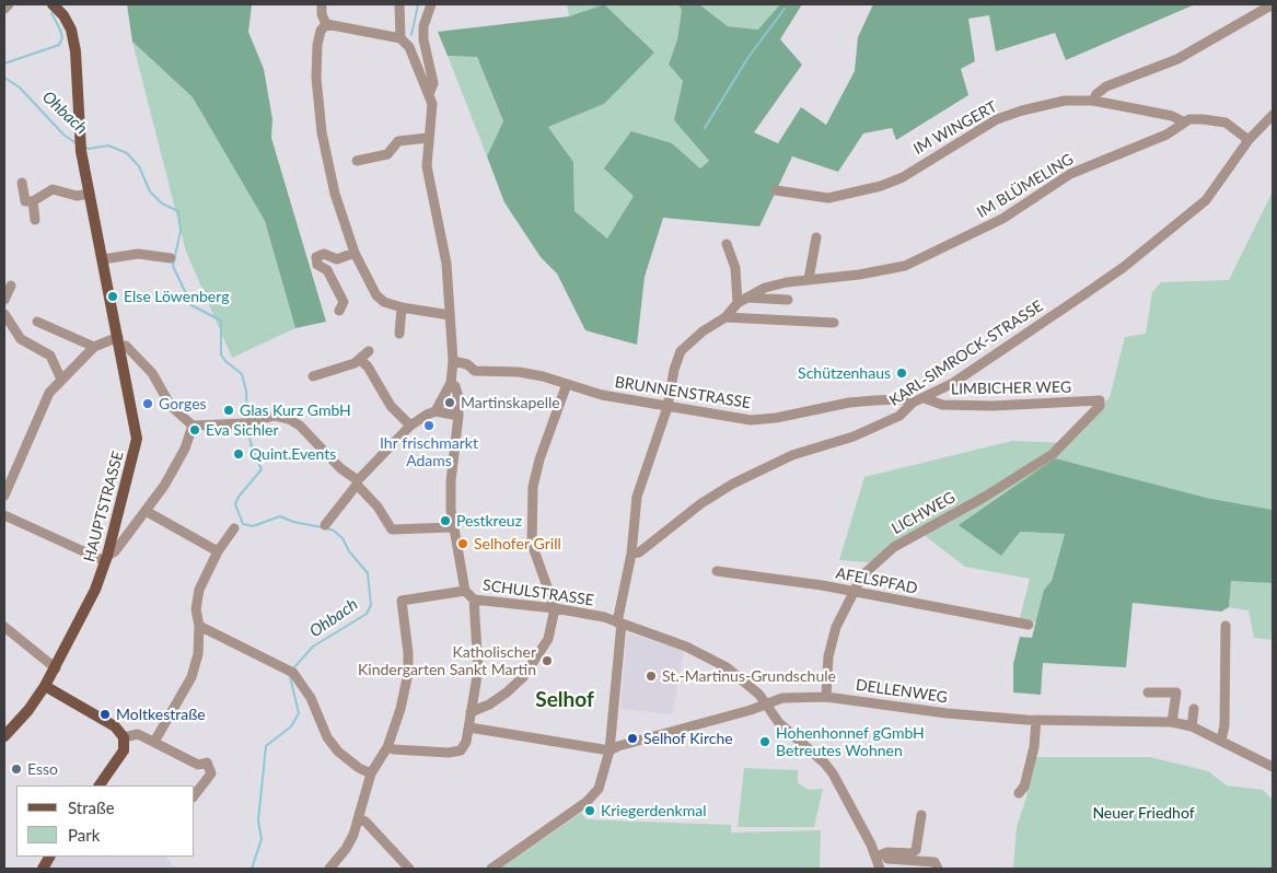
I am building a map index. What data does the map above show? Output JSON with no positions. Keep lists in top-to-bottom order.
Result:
{
  "streets": {
    "main road": ["HAUPTSTRASSE"],
    "street": [
      "IM WINGERT",
      "IM BLÜMELING",
      "KARL-SIMROCK-STRASSE",
      "LIMBICHER WEG",
      "BRUNNENSTRASSE",
      "LICHWEG",
      "AFELSPFAD",
      "SCHULSTRASSE",
      "DELLENWEG"
    ]
  },
  "crossings": [
    ["IM WINGERT", "IM BLÜMELING"],
    ["KARL-SIMROCK-STRASSE", "LIMBICHER WEG"],
    ["KARL-SIMROCK-STRASSE", "BRUNNENSTRASSE"],
    ["LIMBICHER WEG", "LICHWEG"],
    ["LICHWEG", "AFELSPFAD"],
    ["LICHWEG", "DELLENWEG"],
    ["SCHULSTRASSE", "DELLENWEG"]
  ],
  "districts": ["Selhof"],
  "water": ["Ohbach"],
  "parks": ["Neuer Friedhof"],
  "places": [
    "Else Löwenberg",
    "Schützenhaus",
    "Martinskapelle",
    "Gorges",
    "Glas Kurz GmbH",
    "Ihr frischmarkt Adams",
    "Eva Sichler",
    "Quint.Events",
    "Pestkreuz",
    "Selhofer Grill",
    "Katholischer Kindergarten Sankt Martin",
    "St.-Martinus-Grundschule",
    "Moltkestraße",
    "Selhof Kirche",
    "Hohenhonnef gGmbH Betreutes Wohnen",
    "Esso",
    "Kriegerdenkmal"
  ],
  "legend": ["Straße", "Park"]
}
